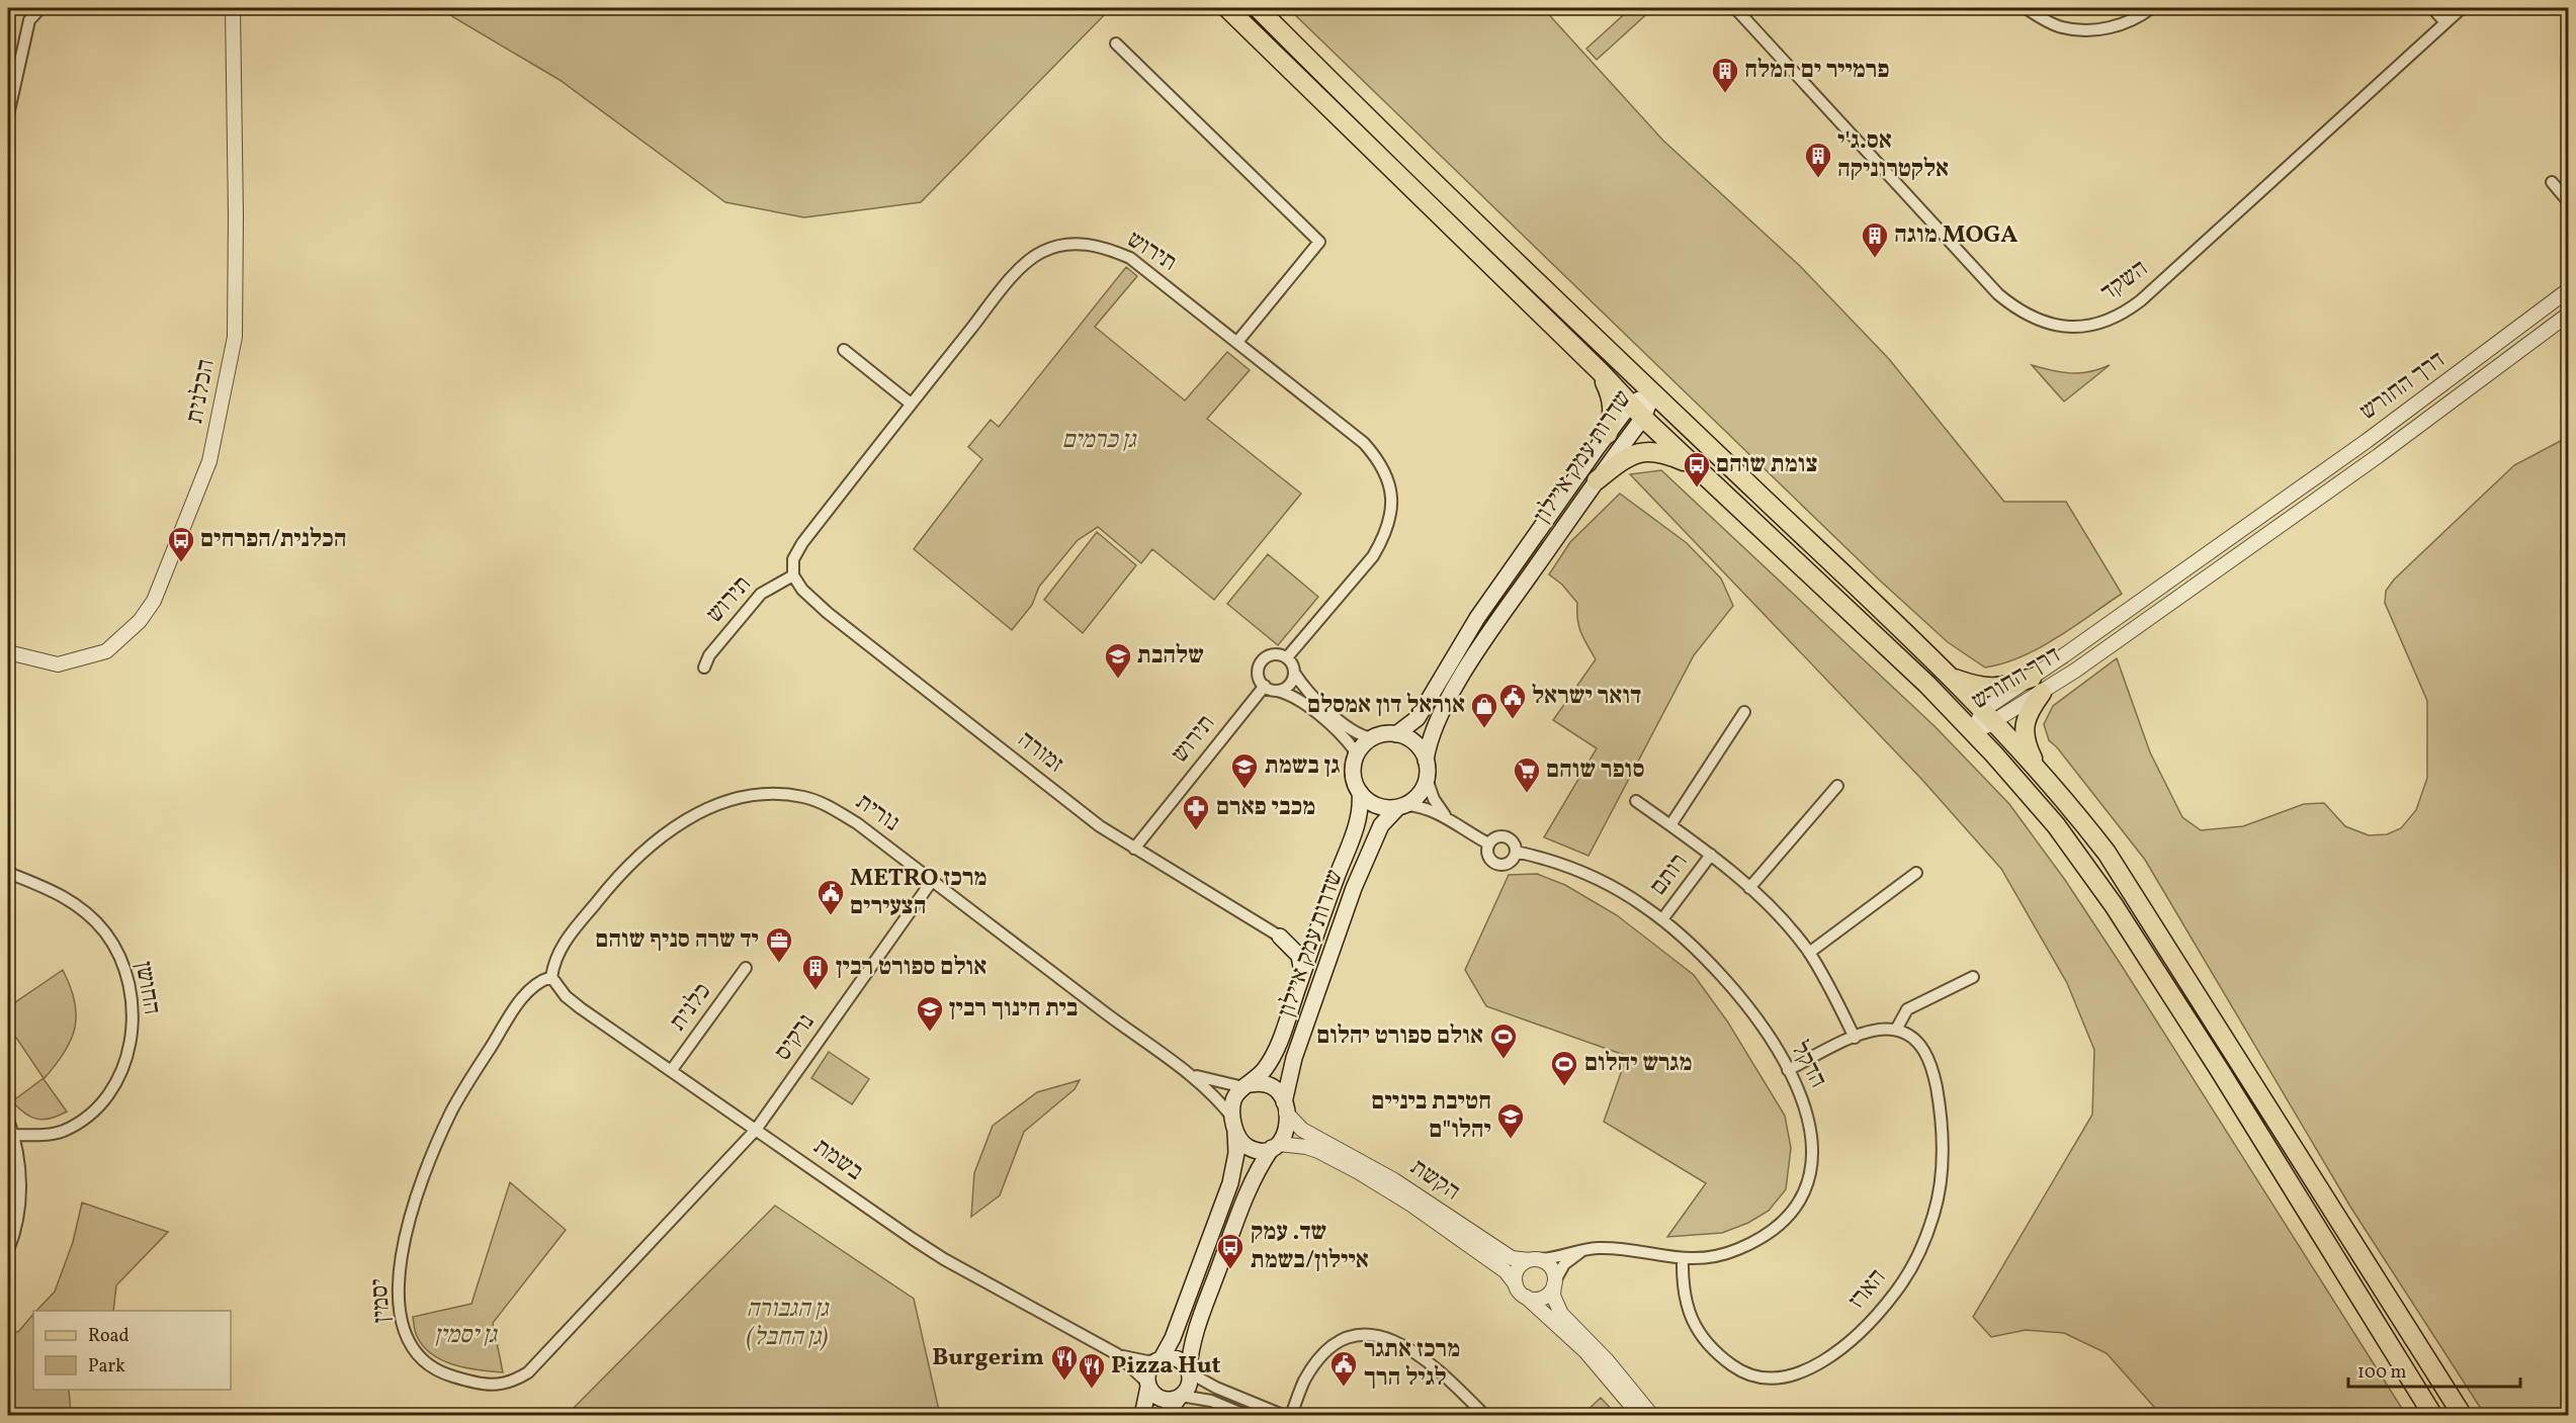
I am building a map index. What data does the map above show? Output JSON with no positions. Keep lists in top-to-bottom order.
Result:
{
  "streets": {
    "main road": ["שדרות עמק איילון"],
    "street": [
      "תירוש",
      "השקד",
      "דרך החורש",
      "הכלנית",
      "זמורה",
      "נורית",
      "רותם",
      "החושן",
      "כלנית",
      "נרקיס",
      "הדקל",
      "בשמת",
      "הקשת",
      "הארז",
      "יסמין"
    ]
  },
  "crossings": [
    ["תירוש", "זמורה"],
    ["שדרות עמק איילון", "נורית"],
    ["שדרות עמק איילון", "הקשת"],
    ["נורית", "נרקיס"],
    ["נורית", "בשמת"],
    ["נורית", "הקשת"],
    ["נורית", "יסמין"],
    ["רותם", "הדקל"],
    ["כלנית", "בשמת"],
    ["נרקיס", "בשמת"],
    ["נרקיס", "יסמין"],
    ["הדקל", "הקשת"],
    ["הדקל", "הארז"],
    ["בשמת", "יסמין"]
  ],
  "parks": ["גן כרמים", "גן הגבורה (גן החבל)", "גן יסמין"],
  "places": {
    "building": [
      "פרמייר ים המלח",
      "אס.ג'י אלקטרוניקה",
      "מוגה MOGA",
      "אולם ספורט רבין"
    ],
    "bus stop": ["צומת שוהם", "הכלנית/הפרחים", "שד. עמק איילון/בשמת"],
    "school or university": [
      "שלהבת",
      "גן בשמת",
      "בית חינוך רבין",
      "חטיבת ביניים יהלו\"ם"
    ],
    "public building": ["דואר ישראל", "METRO מרכז הצעירים", "מרכז אתגר לגיל הרך"],
    "shop": ["אוראל דון אמסלם"],
    "supermarket": ["סופר שוהם"],
    "pharmacy": ["מכבי פארם"],
    "office": ["יד שרה סניף שוהם"],
    "sports": ["אולם ספורט יהלום", "מגרש יהלום"],
    "restaurant": ["Burgerim", "Pizza Hut"]
  },
  "legend": ["Road", "Park"],
  "scale_bar": "100 m"
}
